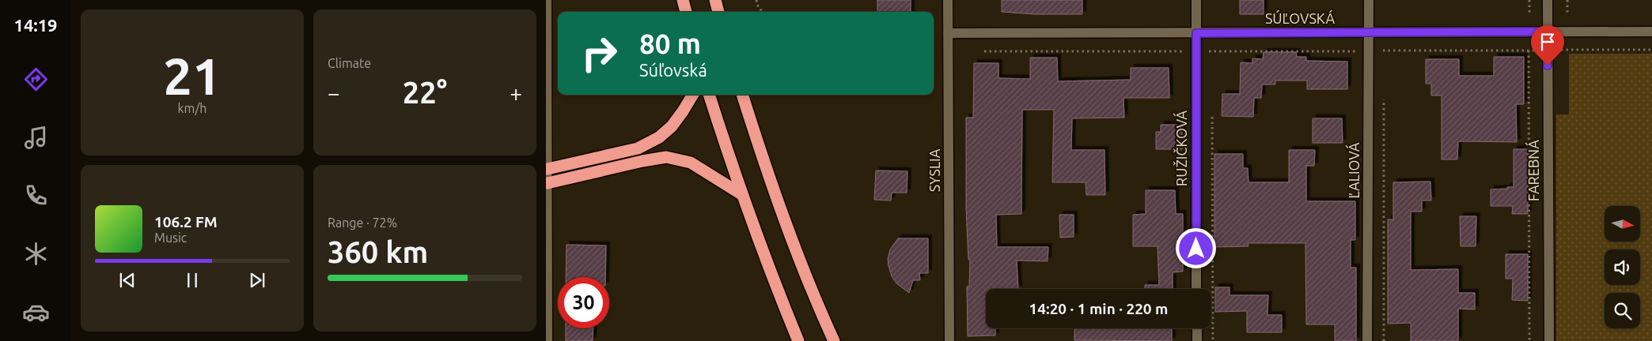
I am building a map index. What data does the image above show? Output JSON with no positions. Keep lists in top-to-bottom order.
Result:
{
  "streets": {
    "street": [
      "SÚĽOVSKÁ",
      "RUŽIČKOVÁ",
      "SYSLIA",
      "ĽALIOVÁ",
      "FAREBNÁ"
    ]
  },
  "crossings": [
    ["SÚĽOVSKÁ", "RUŽIČKOVÁ"],
    ["SÚĽOVSKÁ", "SYSLIA"],
    ["SÚĽOVSKÁ", "ĽALIOVÁ"],
    ["SÚĽOVSKÁ", "FAREBNÁ"]
  ],
  "north": "right",
  "page": {
    "tabs": "14:19",
    "tile": [
      ["21", "km/h"],
      "Climate",
      ["Range · 72%", "360 km"]
    ],
    "turn": ["80 m", "Súľovská"],
    "heat": ["−", "22°", "+"],
    "song": ["106.2 FM", "Music"],
    "limit": "30",
    "trip": "14:20 · 1 min · 220 m"
  }
}
